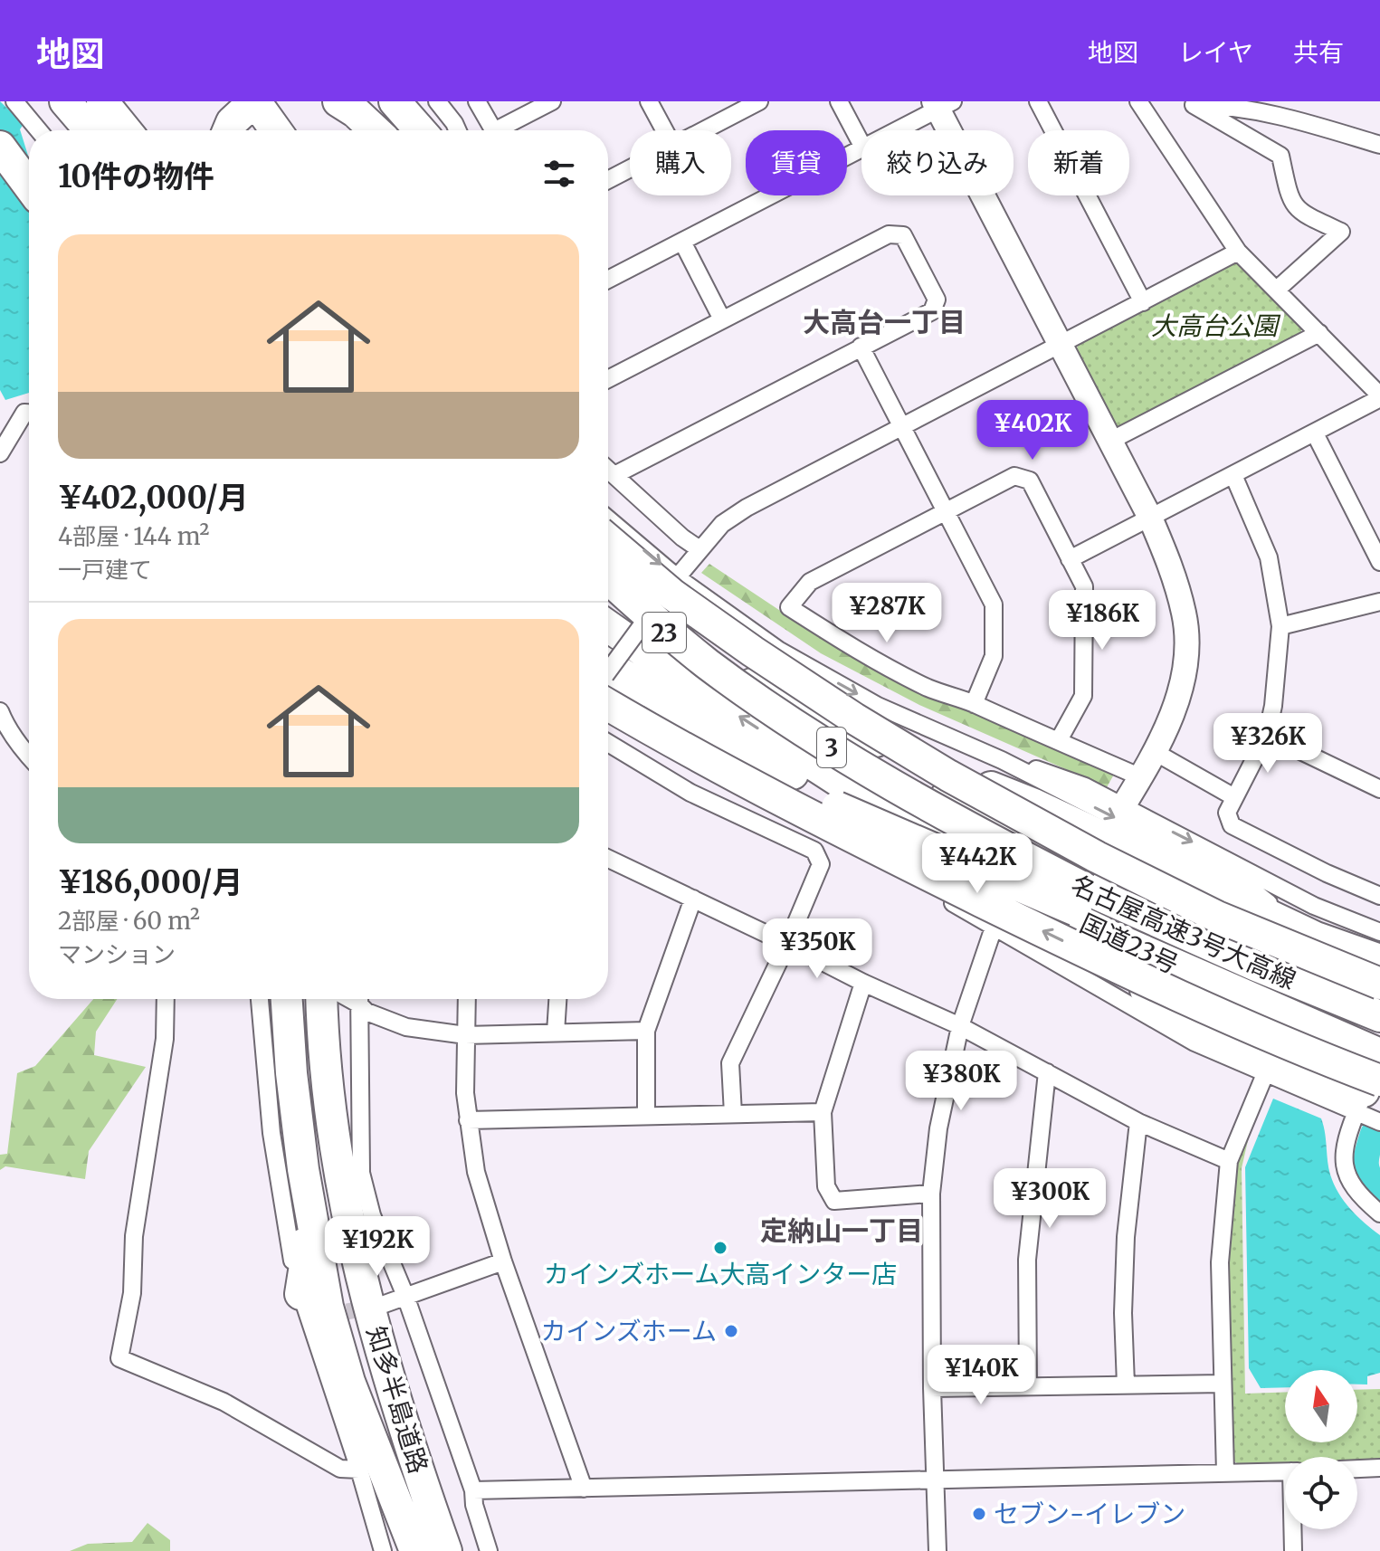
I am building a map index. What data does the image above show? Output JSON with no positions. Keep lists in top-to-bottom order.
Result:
{
  "streets": {
    "highway": [
      "23",
      "3",
      "名古屋高速3号大高線",
      "国道23号",
      "知多半島道路"
    ]
  },
  "crossings": [
    ["名古屋高速3号大高線", "国道23号"]
  ],
  "districts": ["大高台一丁目", "定納山一丁目"],
  "parks": ["大高台公園"],
  "places": ["カインズホーム大高インター店", "カインズホーム", "セブン-イレブン"],
  "north": "top",
  "page": {
    "header": "地図",
    "nav": ["地図", "レイヤ", "共有"],
    "chip": [
      "購入",
      "賃貸",
      "絞り込み",
      "新着"
    ],
    "heading": "10件の物件",
    "list": [
      {
        "name": "¥402,000/月",
        "note": "4部屋 · 144 m² · 一戸建て"
      },
      {
        "name": "¥186,000/月",
        "note": "2部屋 · 60 m² · マンション"
      }
    ],
    "price": [
      "¥402K",
      "¥287K",
      "¥186K",
      "¥326K",
      "¥442K",
      "¥350K",
      "¥380K",
      "¥300K",
      "¥192K",
      "¥140K"
    ]
  }
}
